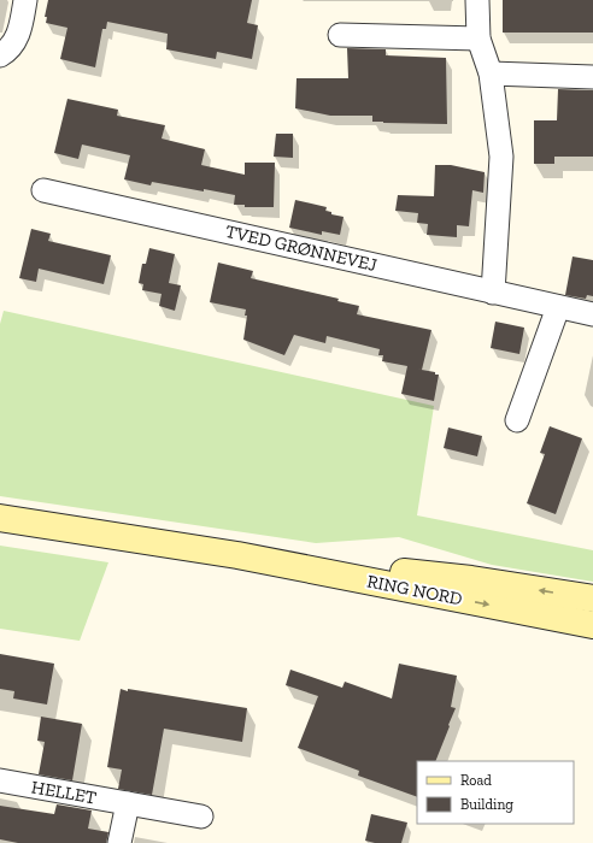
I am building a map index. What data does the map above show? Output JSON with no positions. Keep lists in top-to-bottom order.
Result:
{
  "streets": {
    "main road": ["RING NORD"],
    "street": ["TVED GRØNNEVEJ", "HELLET"]
  },
  "legend": ["Road", "Building"]
}
